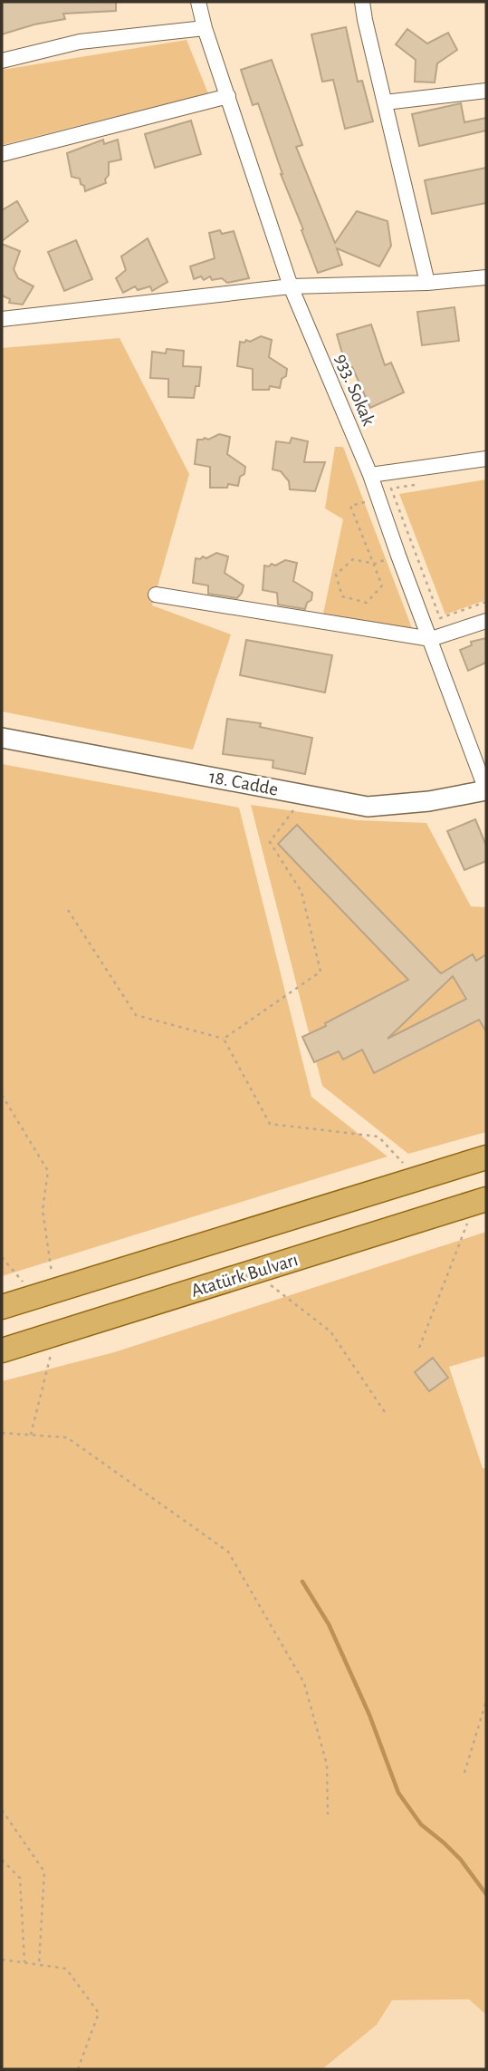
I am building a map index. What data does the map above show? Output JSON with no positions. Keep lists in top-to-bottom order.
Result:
{
  "streets": {
    "main road": ["Atatürk Bulvarı"],
    "street": ["933. Sokak", "18. Cadde"]
  },
  "crossings": [
    ["933. Sokak", "18. Cadde"]
  ]
}
